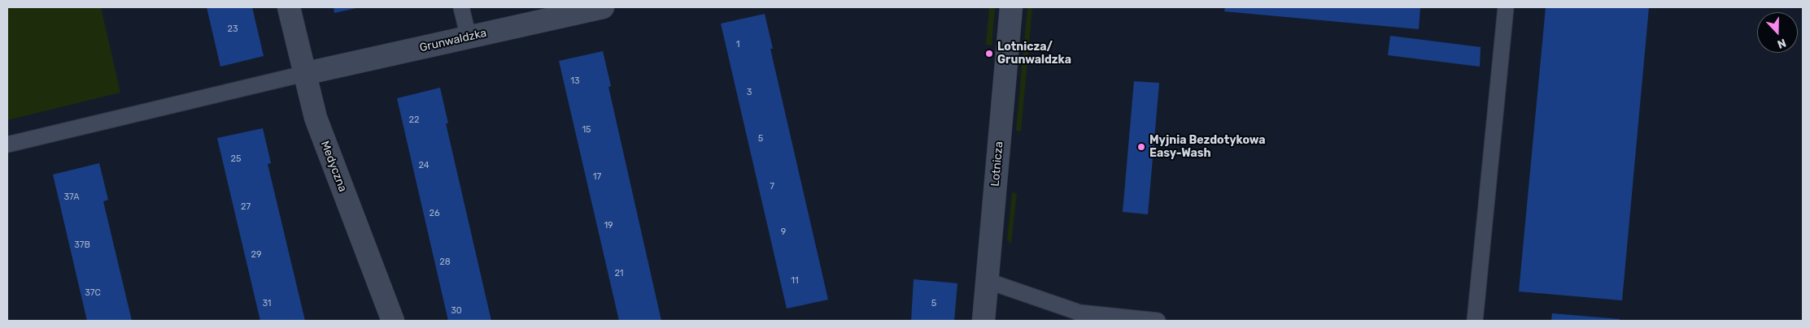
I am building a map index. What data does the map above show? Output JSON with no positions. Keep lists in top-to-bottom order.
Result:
{
  "streets": {
    "street": ["Grunwaldzka", "Lotnicza", "Medyczna"]
  },
  "crossings": [
    ["Grunwaldzka", "Medyczna"]
  ],
  "places": ["Lotnicza/ Grunwaldzka", "Myjnia Bezdotykowa Easy-Wash"],
  "house_numbers": [
    "23",
    "1",
    "13",
    "3",
    "22",
    "15",
    "5",
    "25",
    "24",
    "17",
    "7",
    "37A",
    "27",
    "26",
    "19",
    "9",
    "37B",
    "29",
    "28",
    "21",
    "11",
    "37C",
    "31",
    "5",
    "30"
  ],
  "north": "bottom"
}
